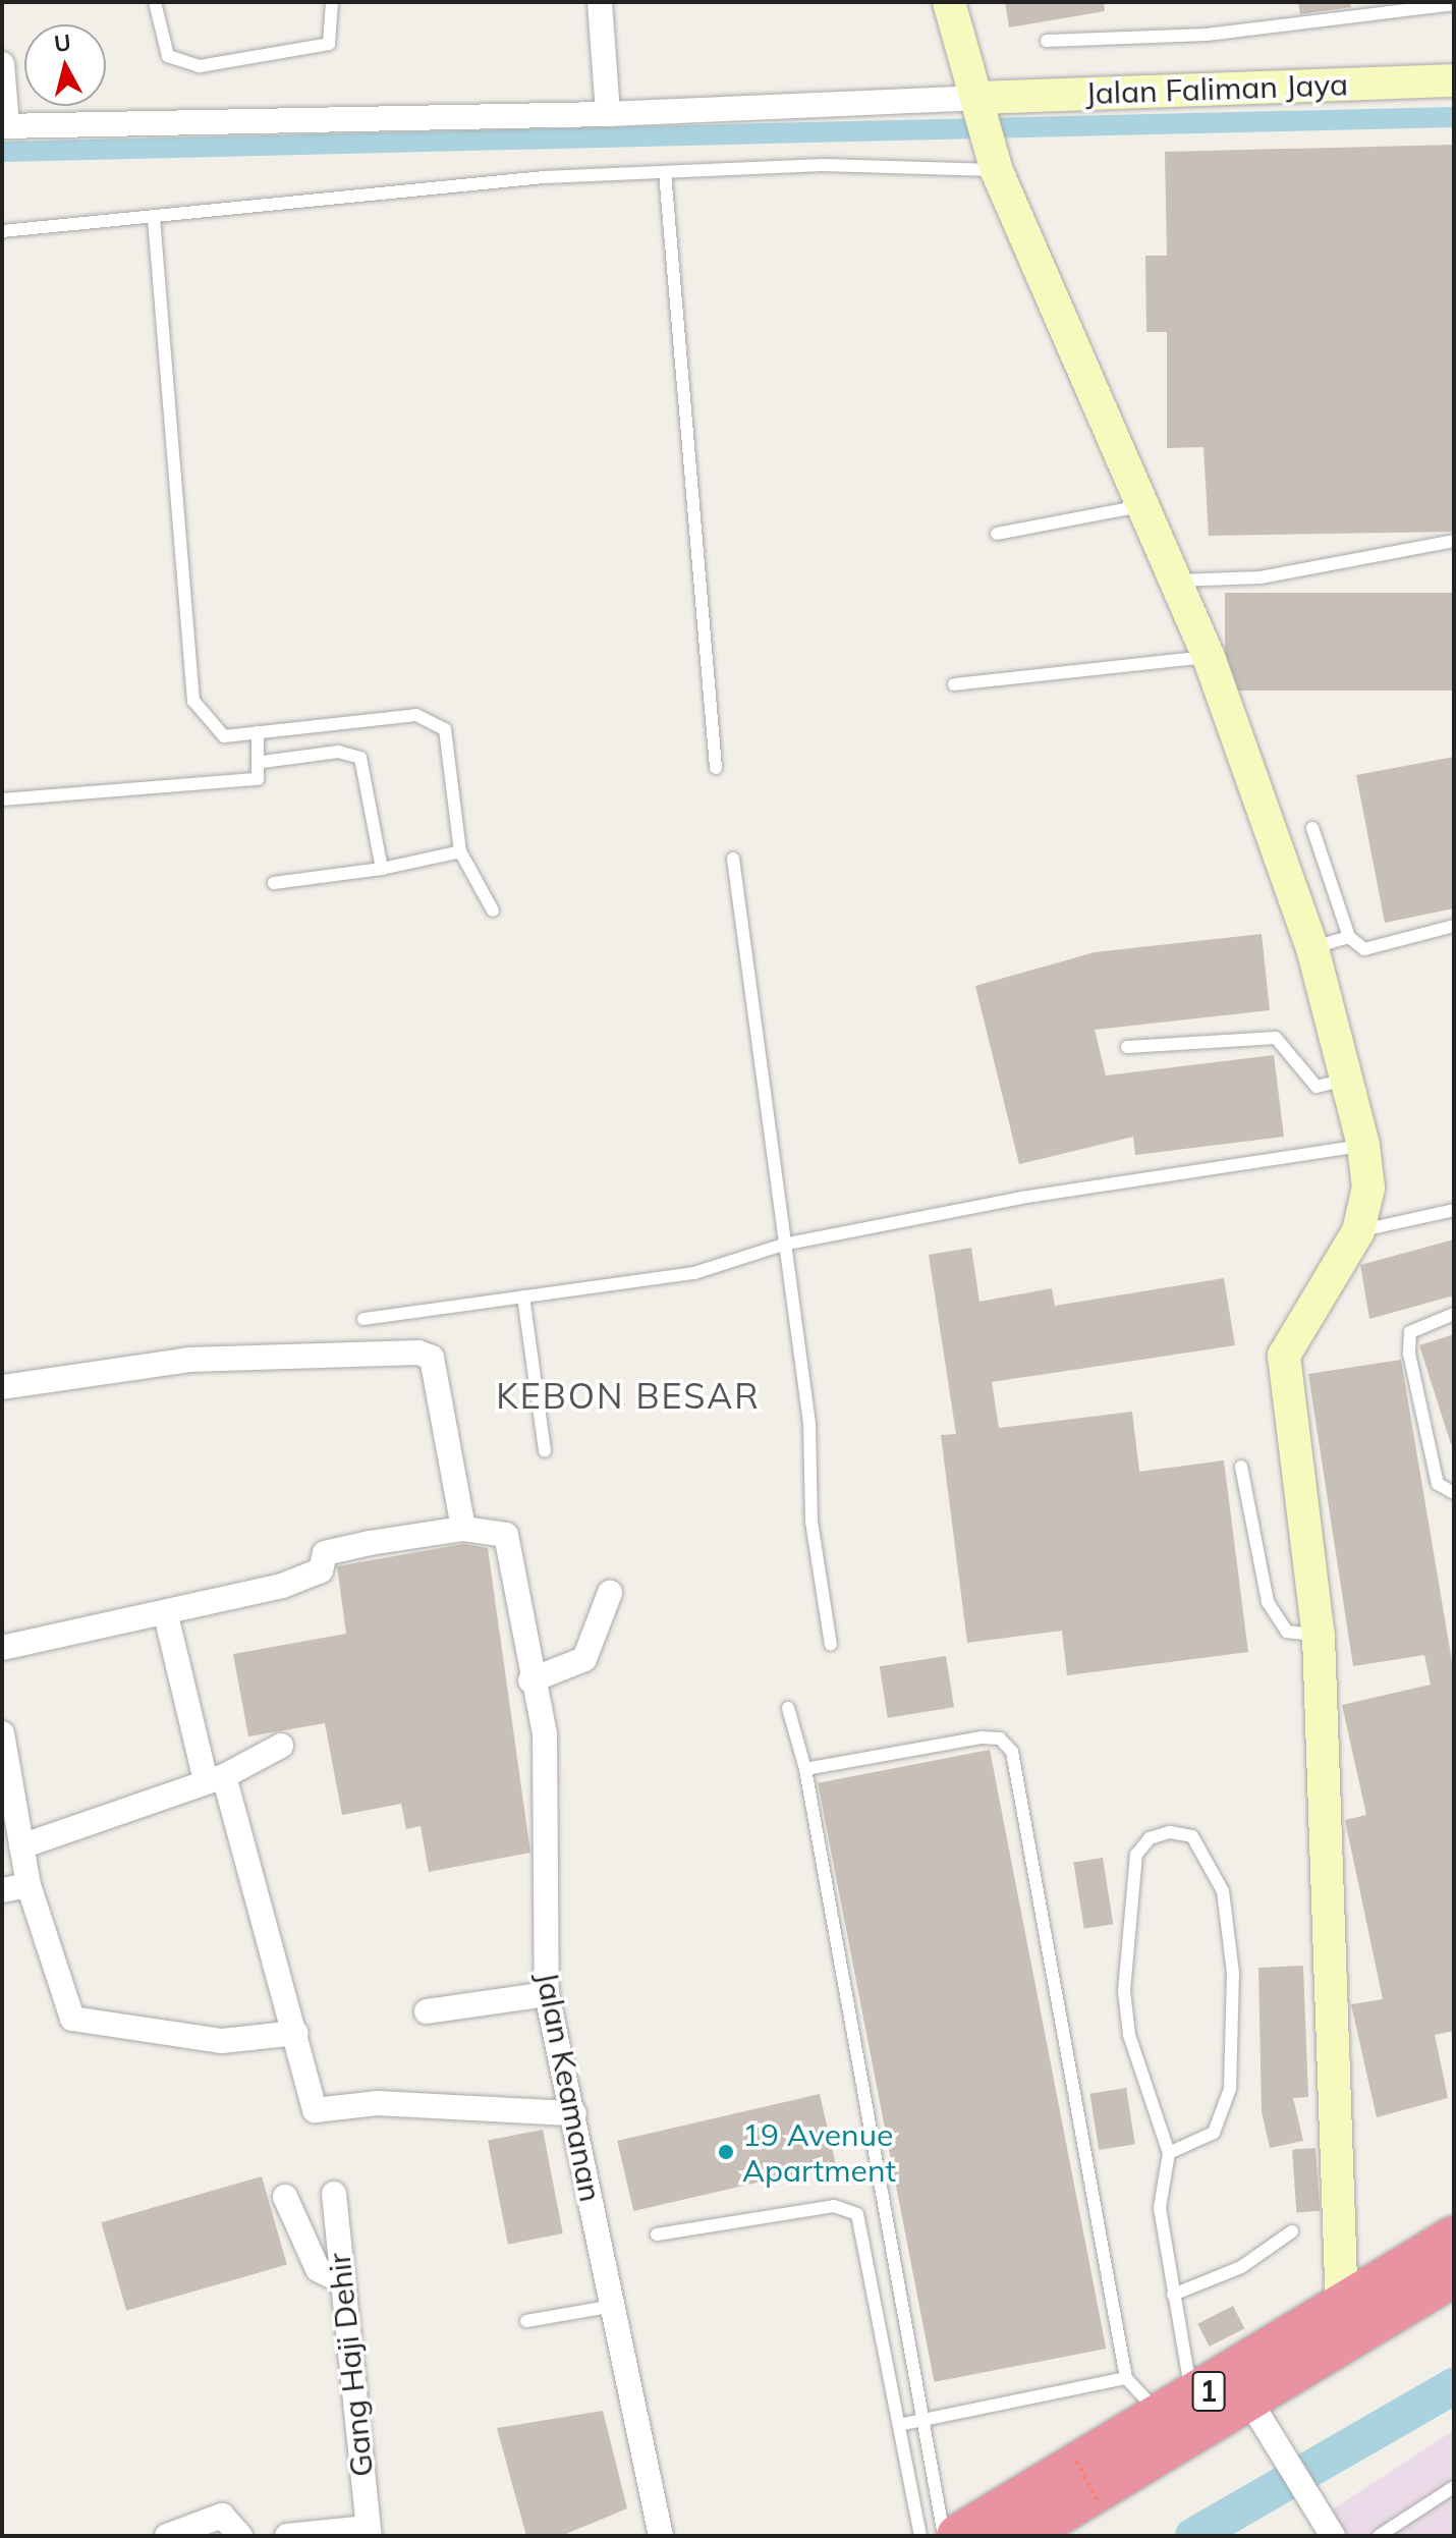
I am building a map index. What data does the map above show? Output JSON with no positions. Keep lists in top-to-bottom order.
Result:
{
  "streets": {
    "highway": ["1"],
    "street": ["Jalan Faliman Jaya", "Jalan Keamanan", "Gang Haji Dehir"]
  },
  "districts": ["KEBON BESAR"],
  "places": ["19 Avenue Apartment"],
  "north": "top"
}
